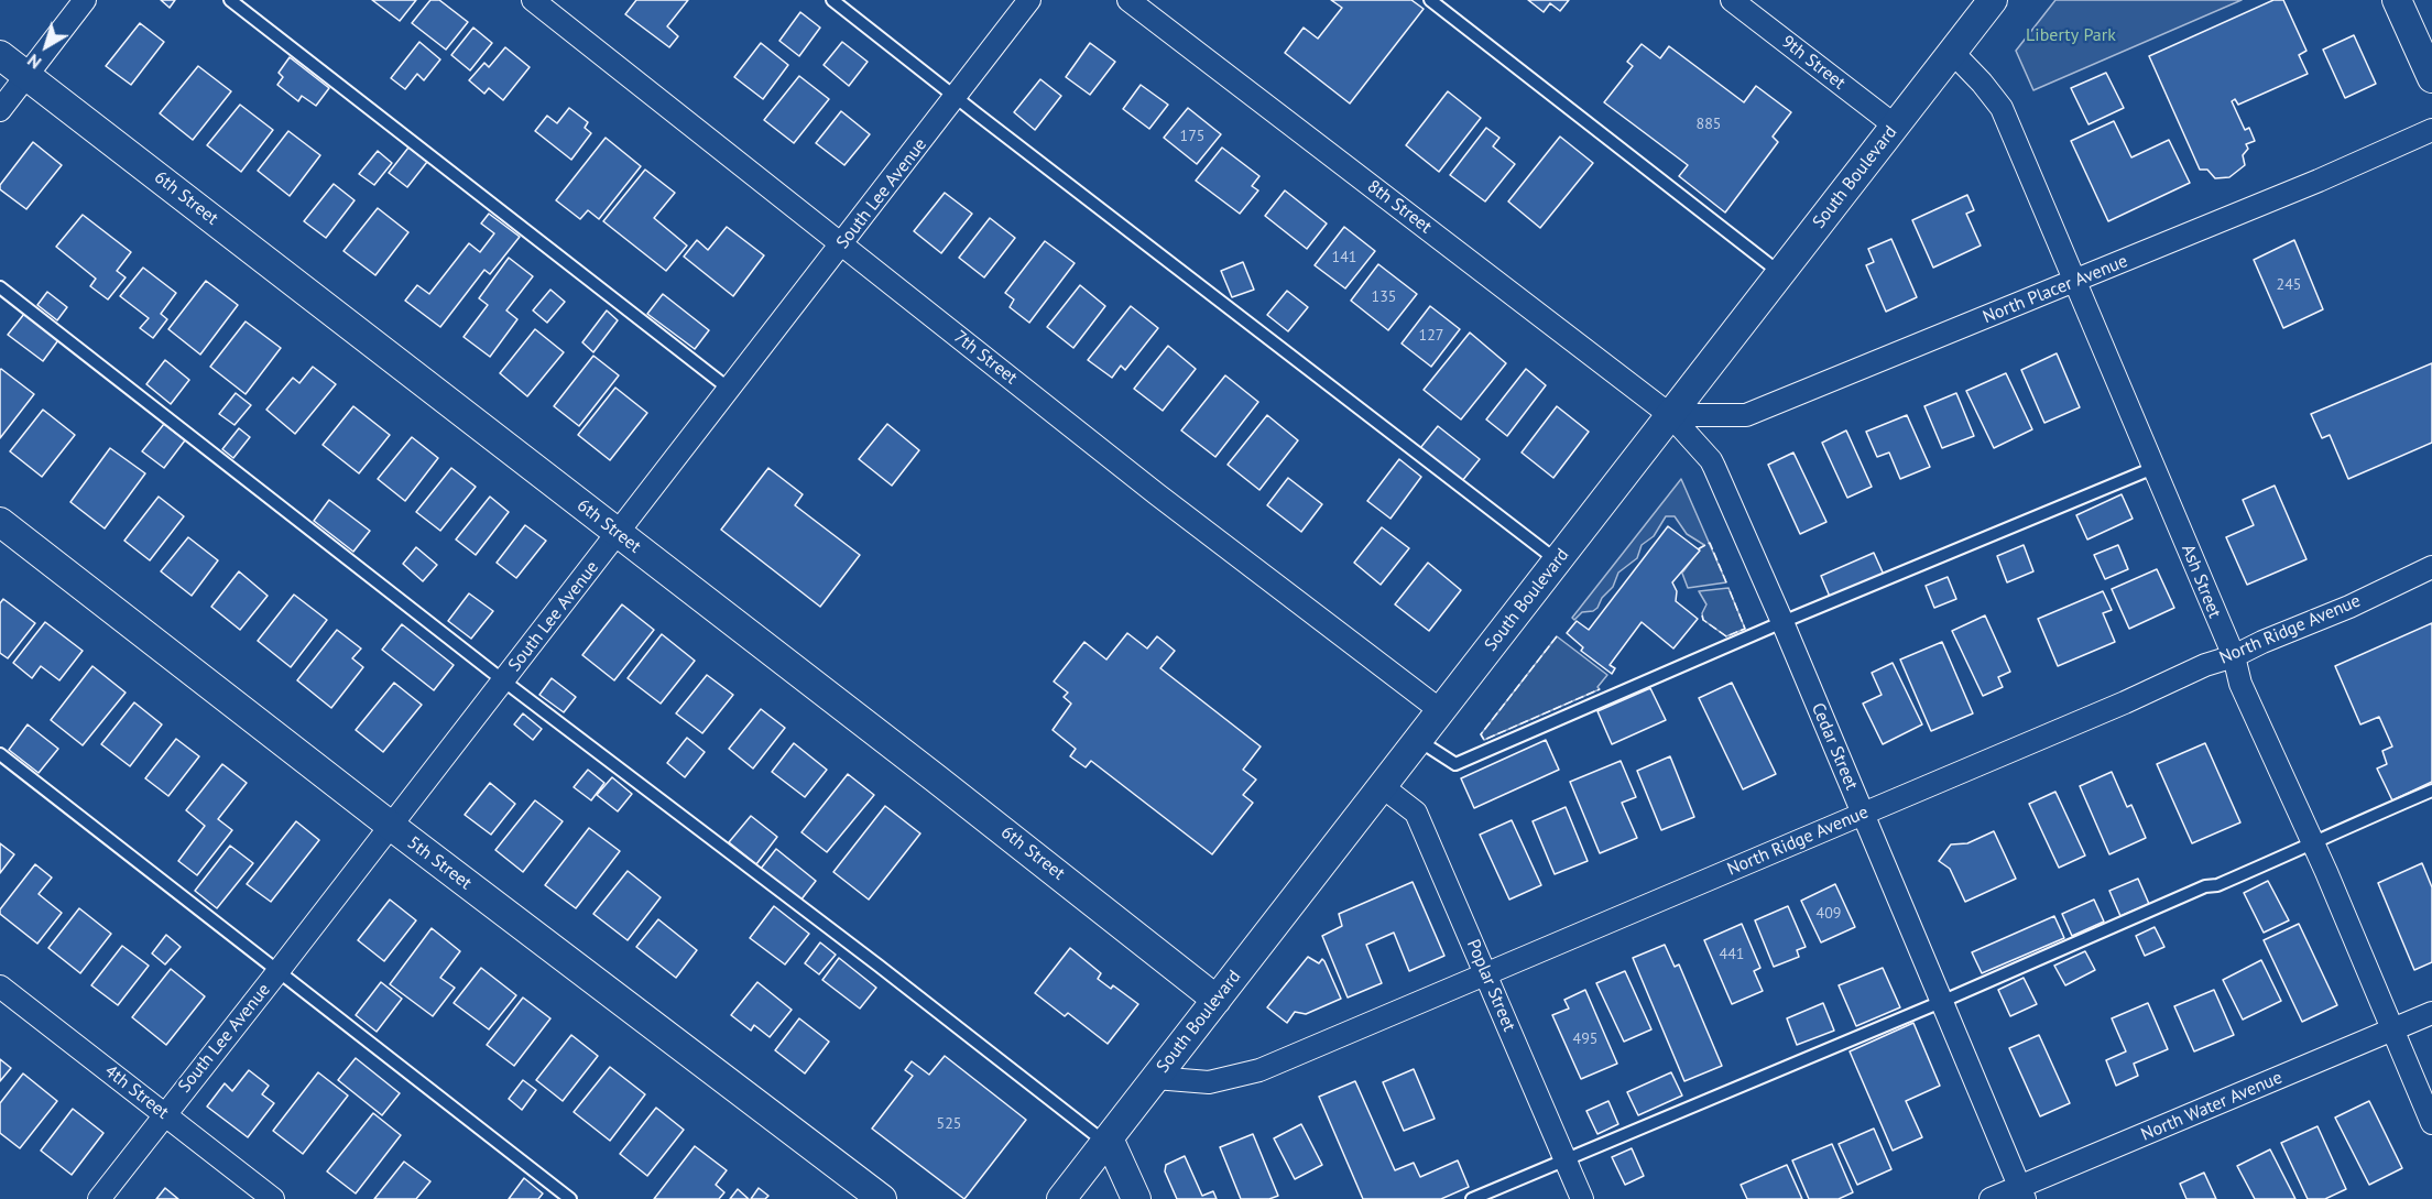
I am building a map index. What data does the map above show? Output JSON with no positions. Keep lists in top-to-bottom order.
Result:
{
  "streets": {
    "street": [
      "9th Street",
      "South Boulevard",
      "South Lee Avenue",
      "6th Street",
      "8th Street",
      "North Placer Avenue",
      "7th Street",
      "Ash Street",
      "North Ridge Avenue",
      "Cedar Street",
      "5th Street",
      "Poplar Street",
      "4th Street",
      "North Water Avenue"
    ]
  },
  "crossings": [
    ["9th Street", "South Boulevard"],
    ["South Boulevard", "6th Street"],
    ["South Boulevard", "8th Street"],
    ["South Boulevard", "North Placer Avenue"],
    ["South Boulevard", "7th Street"],
    ["South Boulevard", "Ash Street"],
    ["South Boulevard", "North Ridge Avenue"],
    ["South Boulevard", "Cedar Street"],
    ["South Boulevard", "Poplar Street"],
    ["South Lee Avenue", "6th Street"],
    ["South Lee Avenue", "7th Street"],
    ["South Lee Avenue", "5th Street"],
    ["South Lee Avenue", "4th Street"],
    ["8th Street", "North Placer Avenue"],
    ["8th Street", "Cedar Street"],
    ["North Placer Avenue", "Ash Street"],
    ["North Placer Avenue", "Cedar Street"],
    ["Ash Street", "North Ridge Avenue"],
    ["Ash Street", "North Water Avenue"],
    ["North Ridge Avenue", "Cedar Street"],
    ["North Ridge Avenue", "Poplar Street"],
    ["Cedar Street", "North Water Avenue"]
  ],
  "parks": ["Liberty Park"],
  "house_numbers": [
    "885",
    "175",
    "141",
    "245",
    "135",
    "127",
    "409",
    "441",
    "495",
    "525"
  ],
  "north": "bottom left"
}
